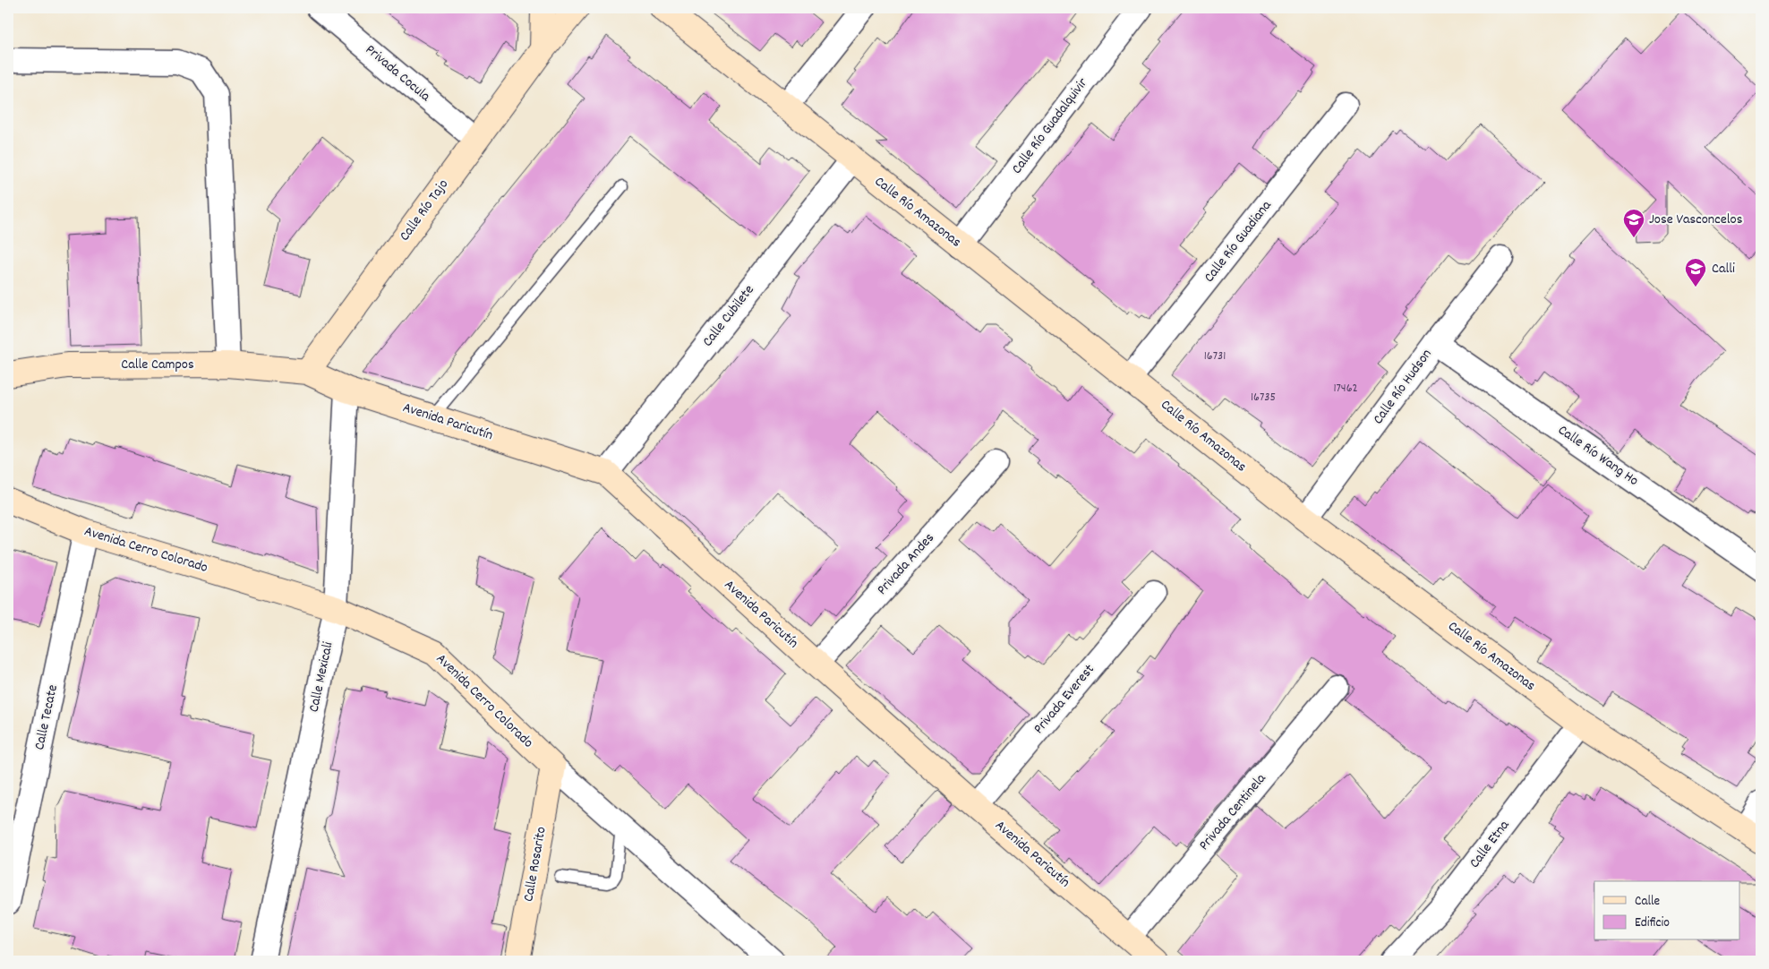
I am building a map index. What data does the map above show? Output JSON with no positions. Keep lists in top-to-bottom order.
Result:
{
  "streets": {
    "street": [
      "Privada Cocula",
      "Calle Río Guadalquivir",
      "Calle Río Tajo",
      "Calle Río Amazonas",
      "Calle Río Guadiana",
      "Calle Cubilete",
      "Calle Campos",
      "Calle Río Hudson",
      "Avenida Paricutín",
      "Calle Río Wang Ho",
      "Avenida Cerro Colorado",
      "Privada Andes",
      "Calle Mexicali",
      "Privada Everest",
      "Calle Tecate",
      "Privada Centinela",
      "Calle Etna",
      "Calle Rosarito"
    ]
  },
  "crossings": [
    ["Privada Cocula", "Calle Río Tajo"],
    ["Calle Río Guadalquivir", "Calle Río Amazonas"],
    ["Calle Río Tajo", "Calle Campos"],
    ["Calle Río Tajo", "Avenida Paricutín"],
    ["Calle Río Amazonas", "Calle Río Guadiana"],
    ["Calle Río Amazonas", "Calle Cubilete"],
    ["Calle Río Amazonas", "Calle Río Hudson"],
    ["Calle Río Amazonas", "Calle Etna"],
    ["Calle Cubilete", "Avenida Paricutín"],
    ["Calle Campos", "Avenida Paricutín"],
    ["Calle Río Hudson", "Calle Río Wang Ho"],
    ["Avenida Paricutín", "Privada Andes"],
    ["Avenida Paricutín", "Calle Mexicali"],
    ["Avenida Paricutín", "Privada Everest"],
    ["Avenida Paricutín", "Privada Centinela"],
    ["Avenida Cerro Colorado", "Calle Mexicali"],
    ["Avenida Cerro Colorado", "Calle Tecate"],
    ["Avenida Cerro Colorado", "Calle Rosarito"]
  ],
  "places": {
    "school or university": ["Jose Vasconcelos", "Calli"]
  },
  "house_numbers": ["16731", "17462", "16735"],
  "legend": ["Calle", "Edificio"]
}
